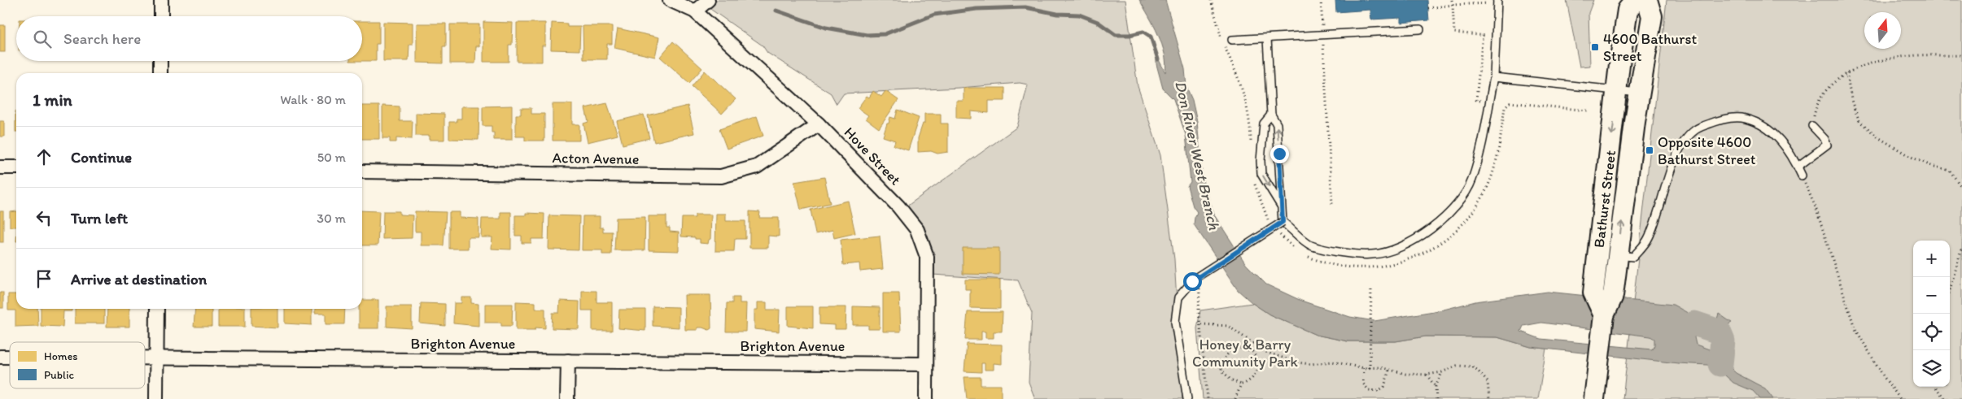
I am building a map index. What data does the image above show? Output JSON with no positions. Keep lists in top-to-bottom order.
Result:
{
  "streets": {
    "main road": ["Bathurst Street"],
    "street": ["Hove Street", "Acton Avenue", "Brighton Avenue"]
  },
  "crossings": [
    ["Hove Street", "Acton Avenue"],
    ["Hove Street", "Brighton Avenue"]
  ],
  "water": ["Don River West Branch"],
  "parks": ["Honey & Barry Community Park"],
  "places": {
    "transit": ["4600 Bathurst Street", "Opposite 4600 Bathurst Street"]
  },
  "legend": ["Homes", "Public"],
  "north": "top",
  "page": {
    "search": "Search here",
    "heading": ["1 min", "Walk · 80 m"],
    "list": [
      ["Continue", "50 m"],
      ["Turn left", "30 m"],
      "Arrive at destination"
    ],
    "map_buttons": ["+", "−"]
  }
}
